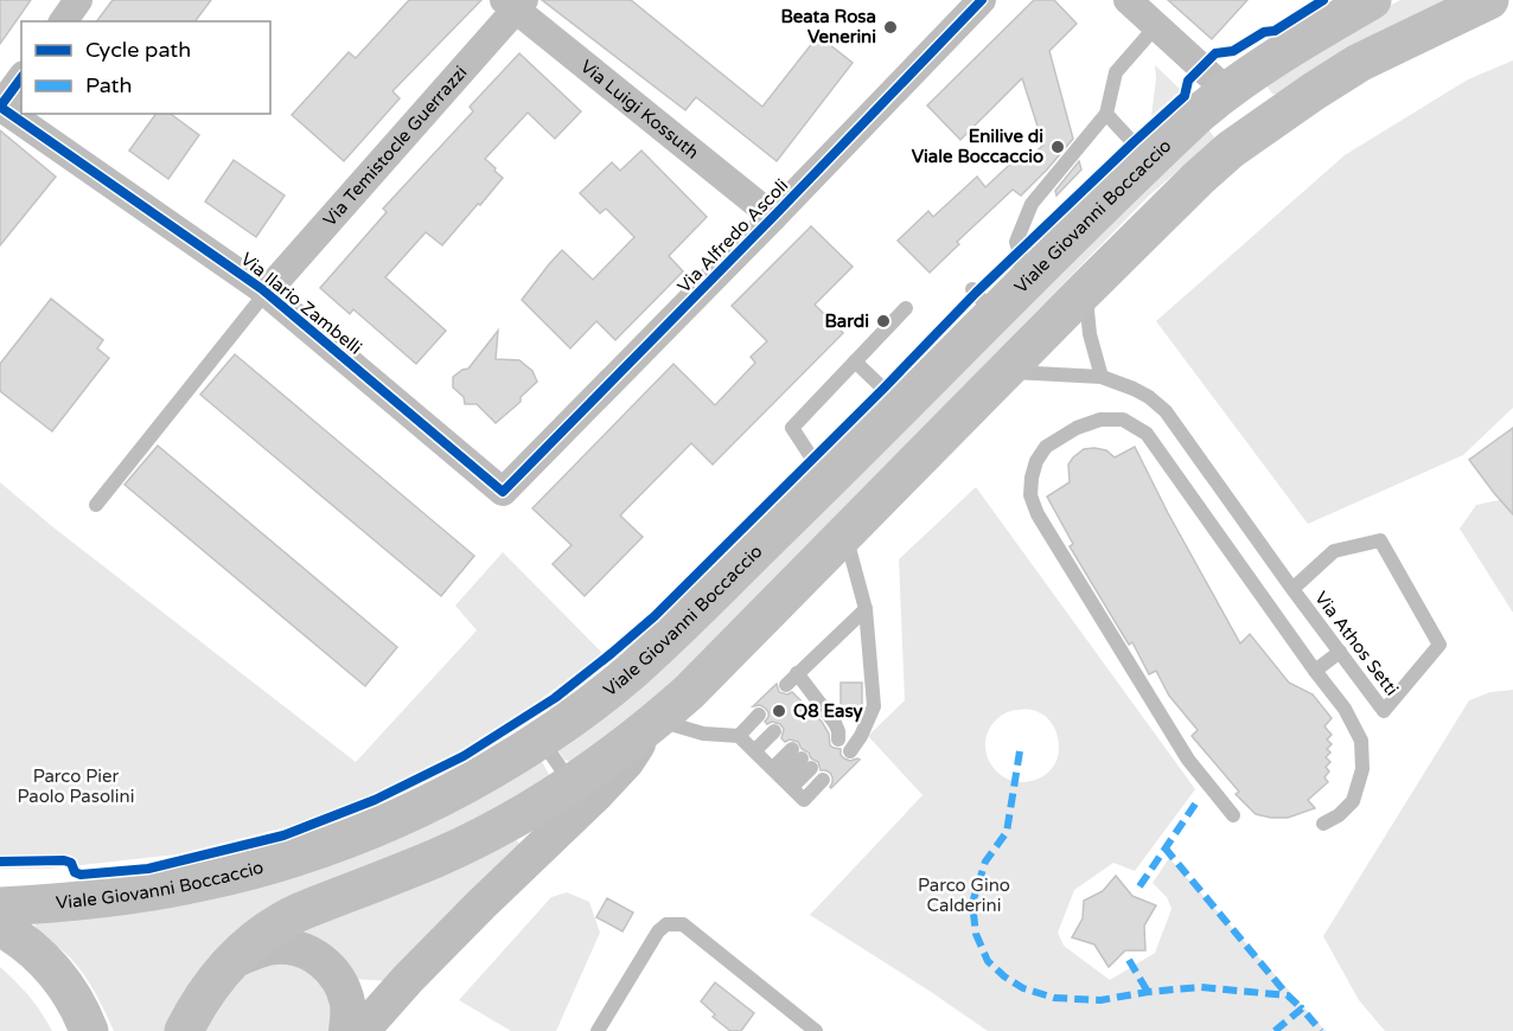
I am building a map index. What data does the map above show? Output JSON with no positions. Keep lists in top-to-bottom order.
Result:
{
  "streets": {
    "main road": ["Viale Giovanni Boccaccio"],
    "street": [
      "Via Luigi Kossuth",
      "Via Temistocle Guerrazzi",
      "Via Alfredo Ascoli",
      "Via Ilario Zambelli"
    ],
    "lane": ["Via Athos Setti"]
  },
  "crossings": [
    ["Via Luigi Kossuth", "Via Temistocle Guerrazzi"],
    ["Via Luigi Kossuth", "Via Alfredo Ascoli"],
    ["Via Temistocle Guerrazzi", "Via Ilario Zambelli"],
    ["Via Alfredo Ascoli", "Via Ilario Zambelli"]
  ],
  "parks": ["Parco Pier Paolo Pasolini", "Parco Gino Calderini"],
  "places": [
    "Beata Rosa Venerini",
    "Enilive di Viale Boccaccio",
    "Bardi",
    "Q8 Easy"
  ],
  "legend": ["Cycle path", "Path"]
}
